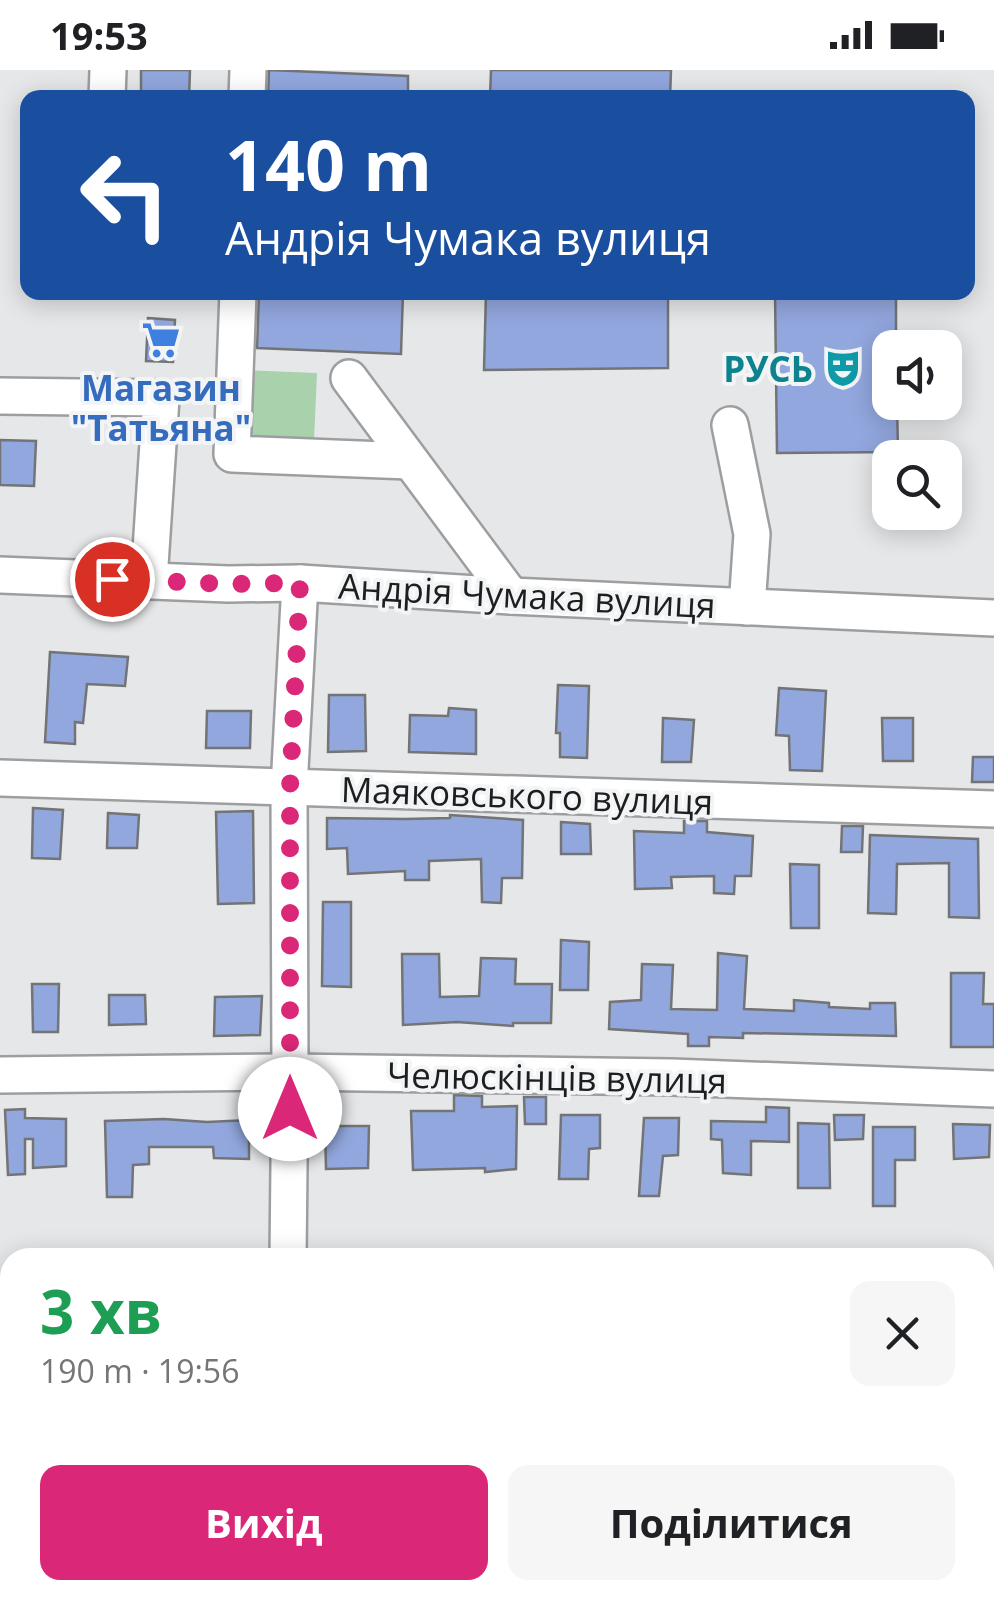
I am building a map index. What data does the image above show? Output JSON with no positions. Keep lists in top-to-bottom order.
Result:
{
  "streets": {
    "street": ["Андрія Чумака вулиця", "Маяковського вулиця", "Челюскінців вулиця"]
  },
  "places": {
    "supermarket": ["Магазин \"Татьяна\""],
    "theatre": ["РУСЬ"]
  },
  "page": {
    "status": "19:53",
    "turn": ["140 m", "Андрія Чумака вулиця"],
    "heading": ["3 хв", "190 m · 19:56"],
    "buttons": ["Вихід", "Поділитися"]
  }
}
